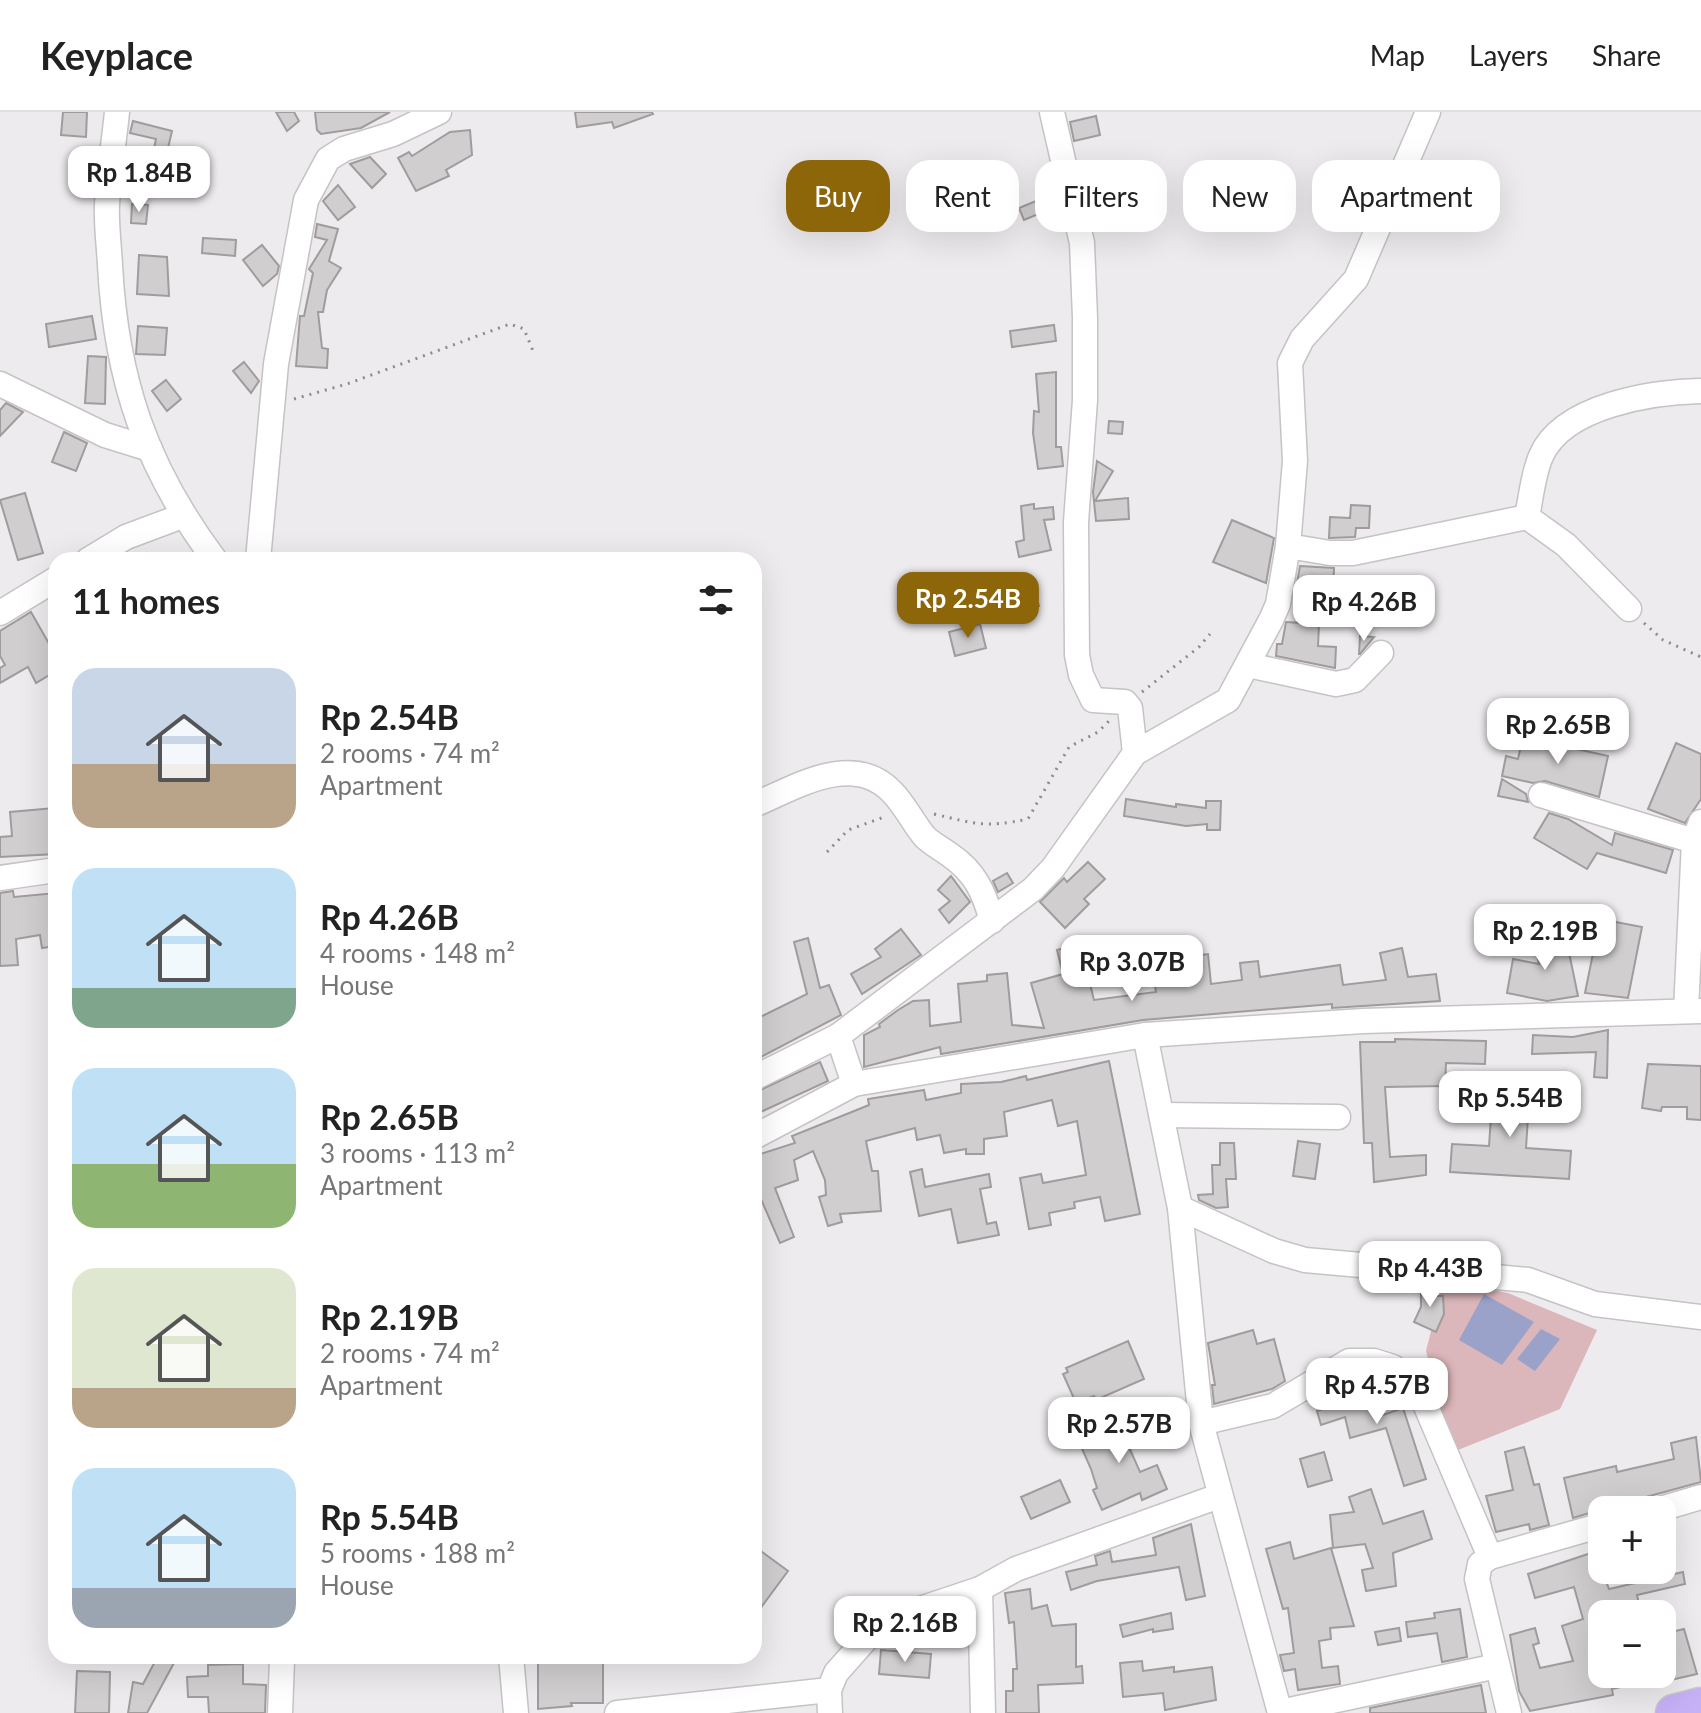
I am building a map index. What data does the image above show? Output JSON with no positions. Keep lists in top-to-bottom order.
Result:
{
  "page": {
    "header": "Keyplace",
    "nav": ["Map", "Layers", "Share"],
    "price": [
      "Rp 1.84B",
      "Rp 2.54B",
      "Rp 4.26B",
      "Rp 2.65B",
      "Rp 2.19B",
      "Rp 3.07B",
      "Rp 5.54B",
      "Rp 4.43B",
      "Rp 4.57B",
      "Rp 2.57B",
      "Rp 2.16B"
    ],
    "chip": [
      "Buy",
      "Rent",
      "Filters",
      "New",
      "Apartment"
    ],
    "heading": "11 homes",
    "list": [
      {
        "name": "Rp 2.54B",
        "note": "2 rooms · 74 m² · Apartment"
      },
      {
        "name": "Rp 4.26B",
        "note": "4 rooms · 148 m² · House"
      },
      {
        "name": "Rp 2.65B",
        "note": "3 rooms · 113 m² · Apartment"
      },
      {
        "name": "Rp 2.19B",
        "note": "2 rooms · 74 m² · Apartment"
      },
      {
        "name": "Rp 5.54B",
        "note": "5 rooms · 188 m² · House"
      }
    ],
    "map_buttons": ["+", "−"]
  }
}
